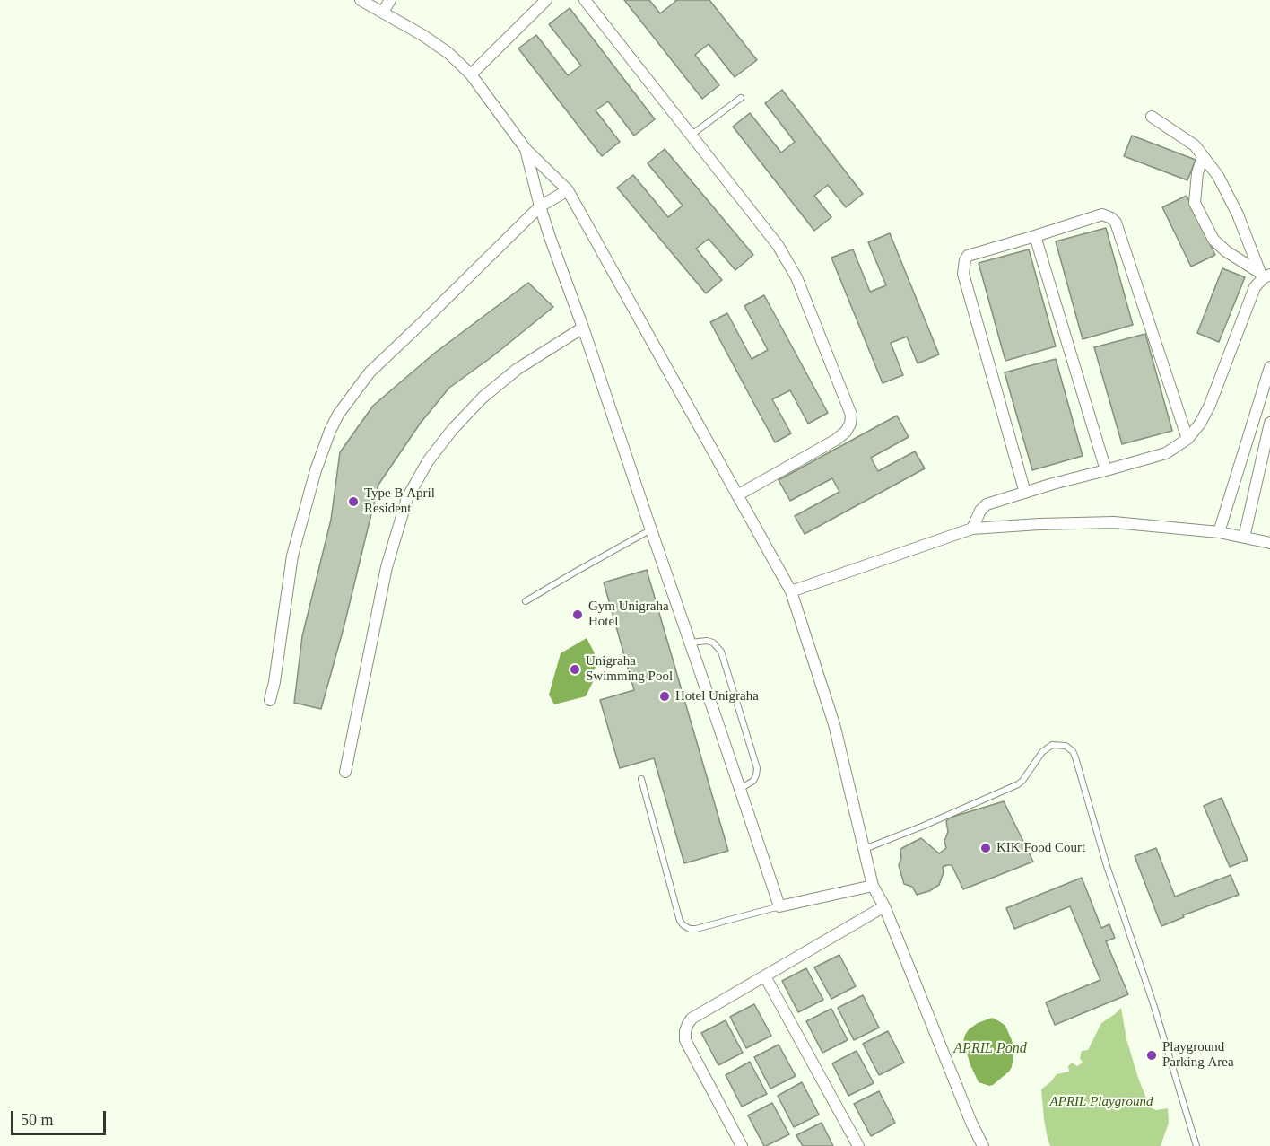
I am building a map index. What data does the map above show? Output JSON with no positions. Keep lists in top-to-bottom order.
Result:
{
  "water": ["APRIL Pond"],
  "parks": ["APRIL Playground"],
  "places": [
    "Type B April Resident",
    "Gym Unigraha Hotel",
    "Unigraha Swimming Pool",
    "Hotel Unigraha",
    "KIK Food Court",
    "Playground Parking Area"
  ],
  "scale_bar": "50 m"
}
